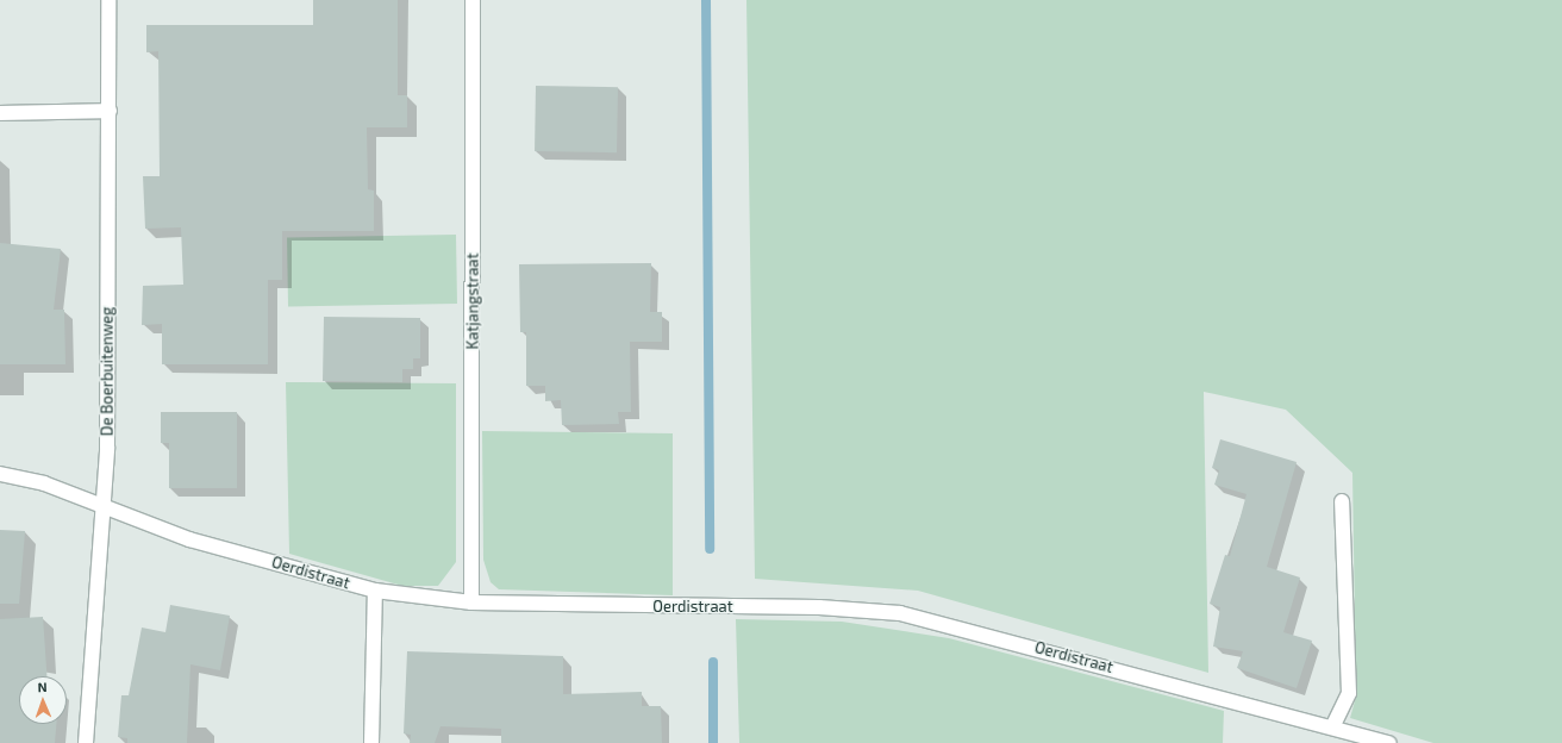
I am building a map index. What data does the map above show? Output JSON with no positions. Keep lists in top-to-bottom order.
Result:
{
  "streets": {
    "street": ["Katjangstraat", "De Boerbuitenweg", "Oerdistraat"]
  },
  "crossings": [
    ["Katjangstraat", "Oerdistraat"],
    ["De Boerbuitenweg", "Oerdistraat"]
  ],
  "north": "top"
}
